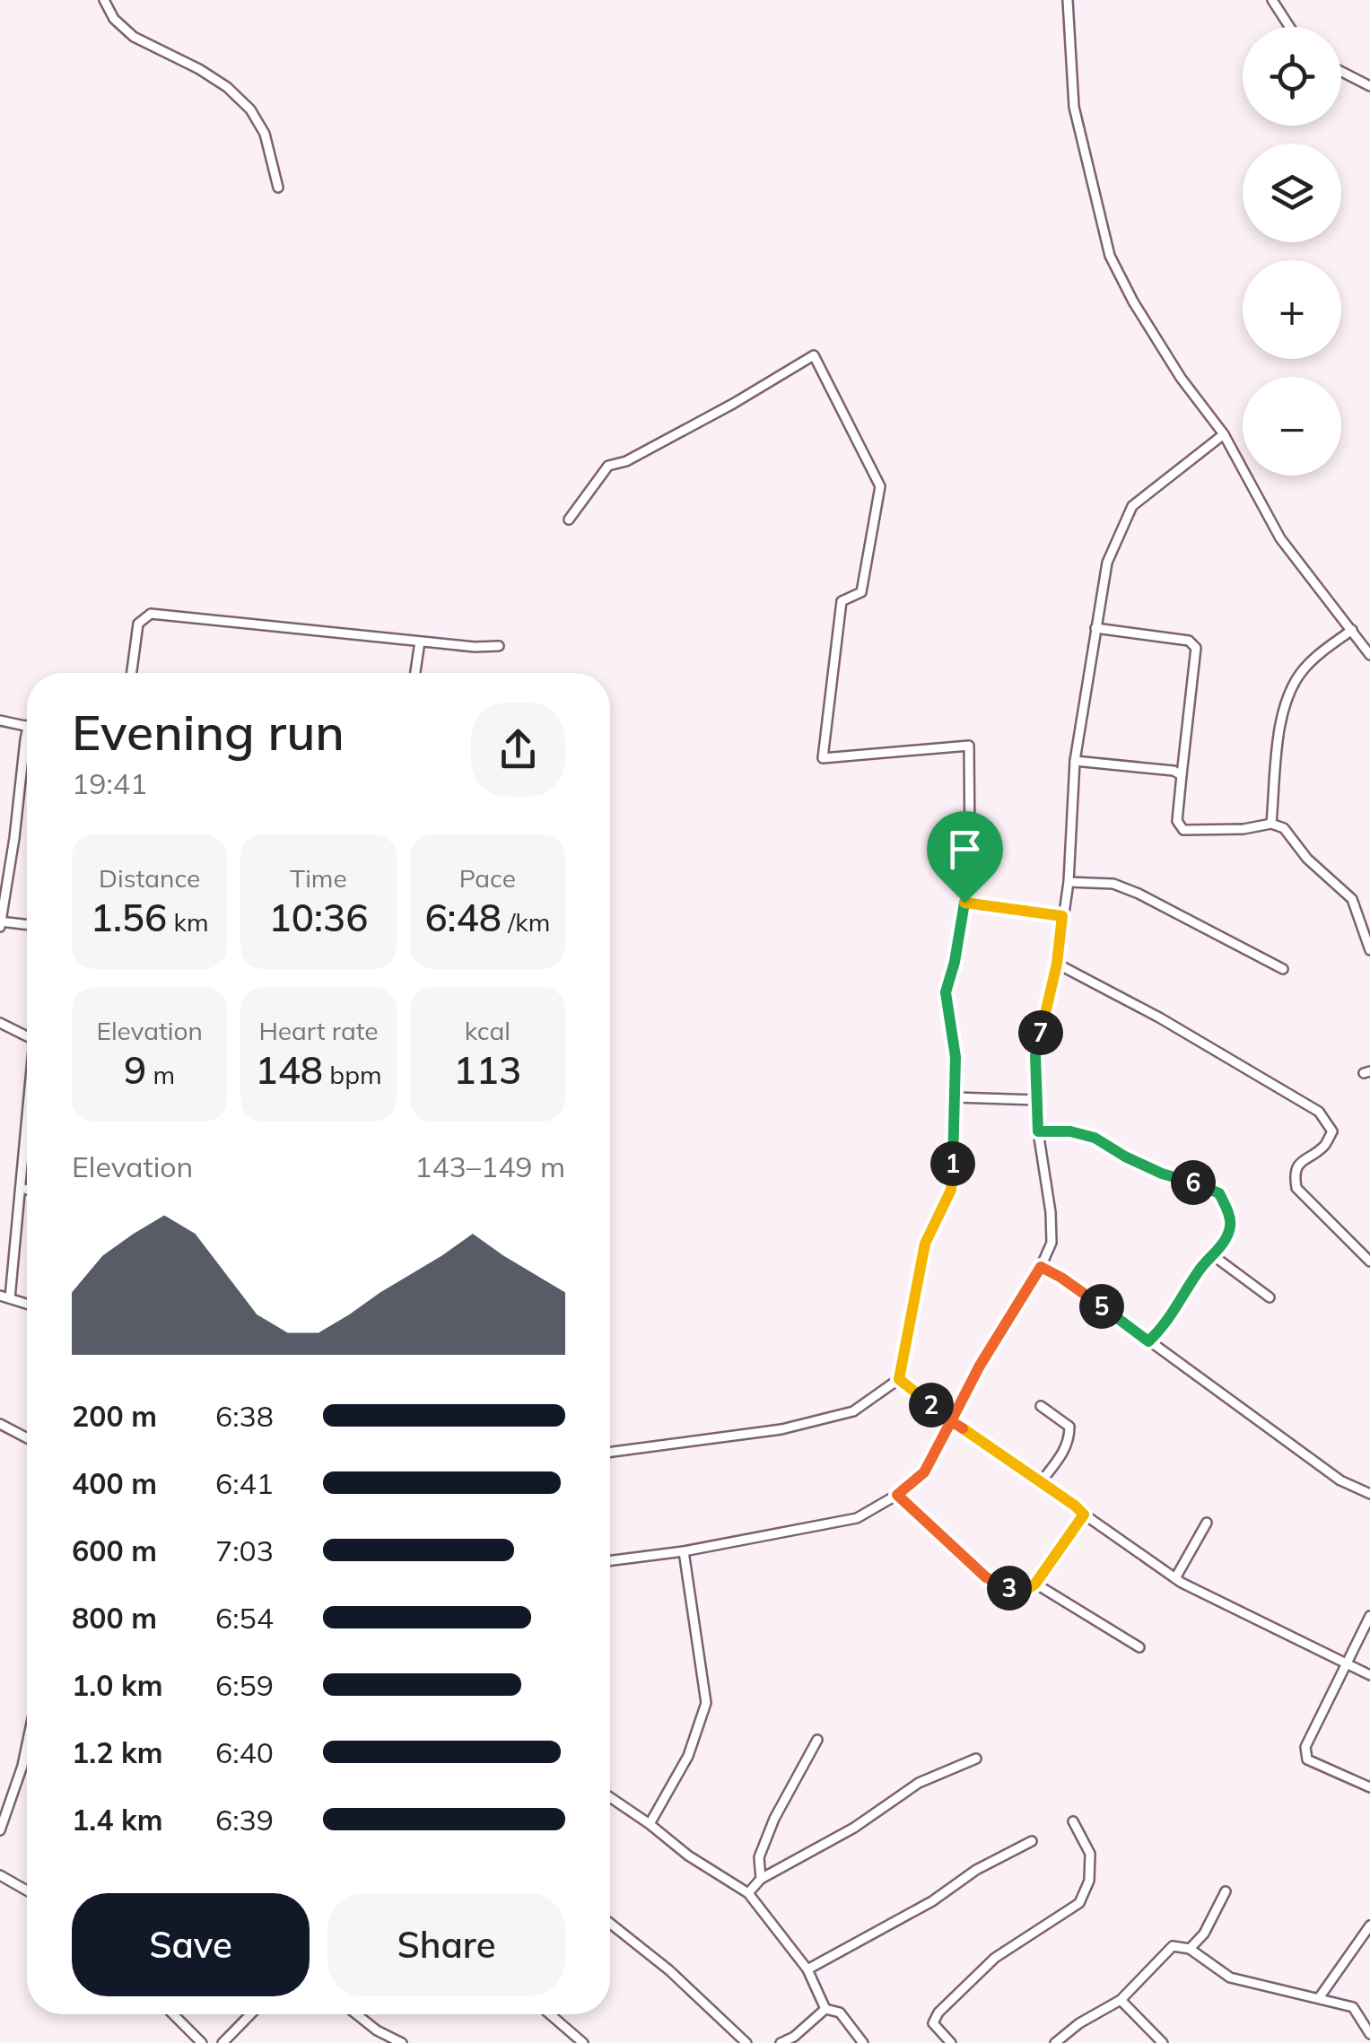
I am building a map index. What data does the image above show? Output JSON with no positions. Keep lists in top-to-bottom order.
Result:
{
  "page": {
    "map_buttons": ["+", "−"],
    "heading": ["Evening run", "19:41"],
    "stats": [
      ["Distance", "1.56 km"],
      ["Time", "10:36"],
      ["Pace", "6:48 /km"],
      ["Elevation", "9 m"],
      ["Heart rate", "148 bpm"],
      ["kcal", "113"]
    ],
    "pins": [
      "7",
      "1",
      "6",
      "5",
      "2",
      "3"
    ],
    "chart": ["Elevation", "143–149 m"],
    "list": [
      {
        "name": "200 m",
        "note": "6:38"
      },
      {
        "name": "400 m",
        "note": "6:41"
      },
      {
        "name": "600 m",
        "note": "7:03"
      },
      {
        "name": "800 m",
        "note": "6:54"
      },
      {
        "name": "1.0 km",
        "note": "6:59"
      },
      {
        "name": "1.2 km",
        "note": "6:40"
      },
      {
        "name": "1.4 km",
        "note": "6:39"
      }
    ],
    "buttons": ["Save", "Share"]
  }
}
